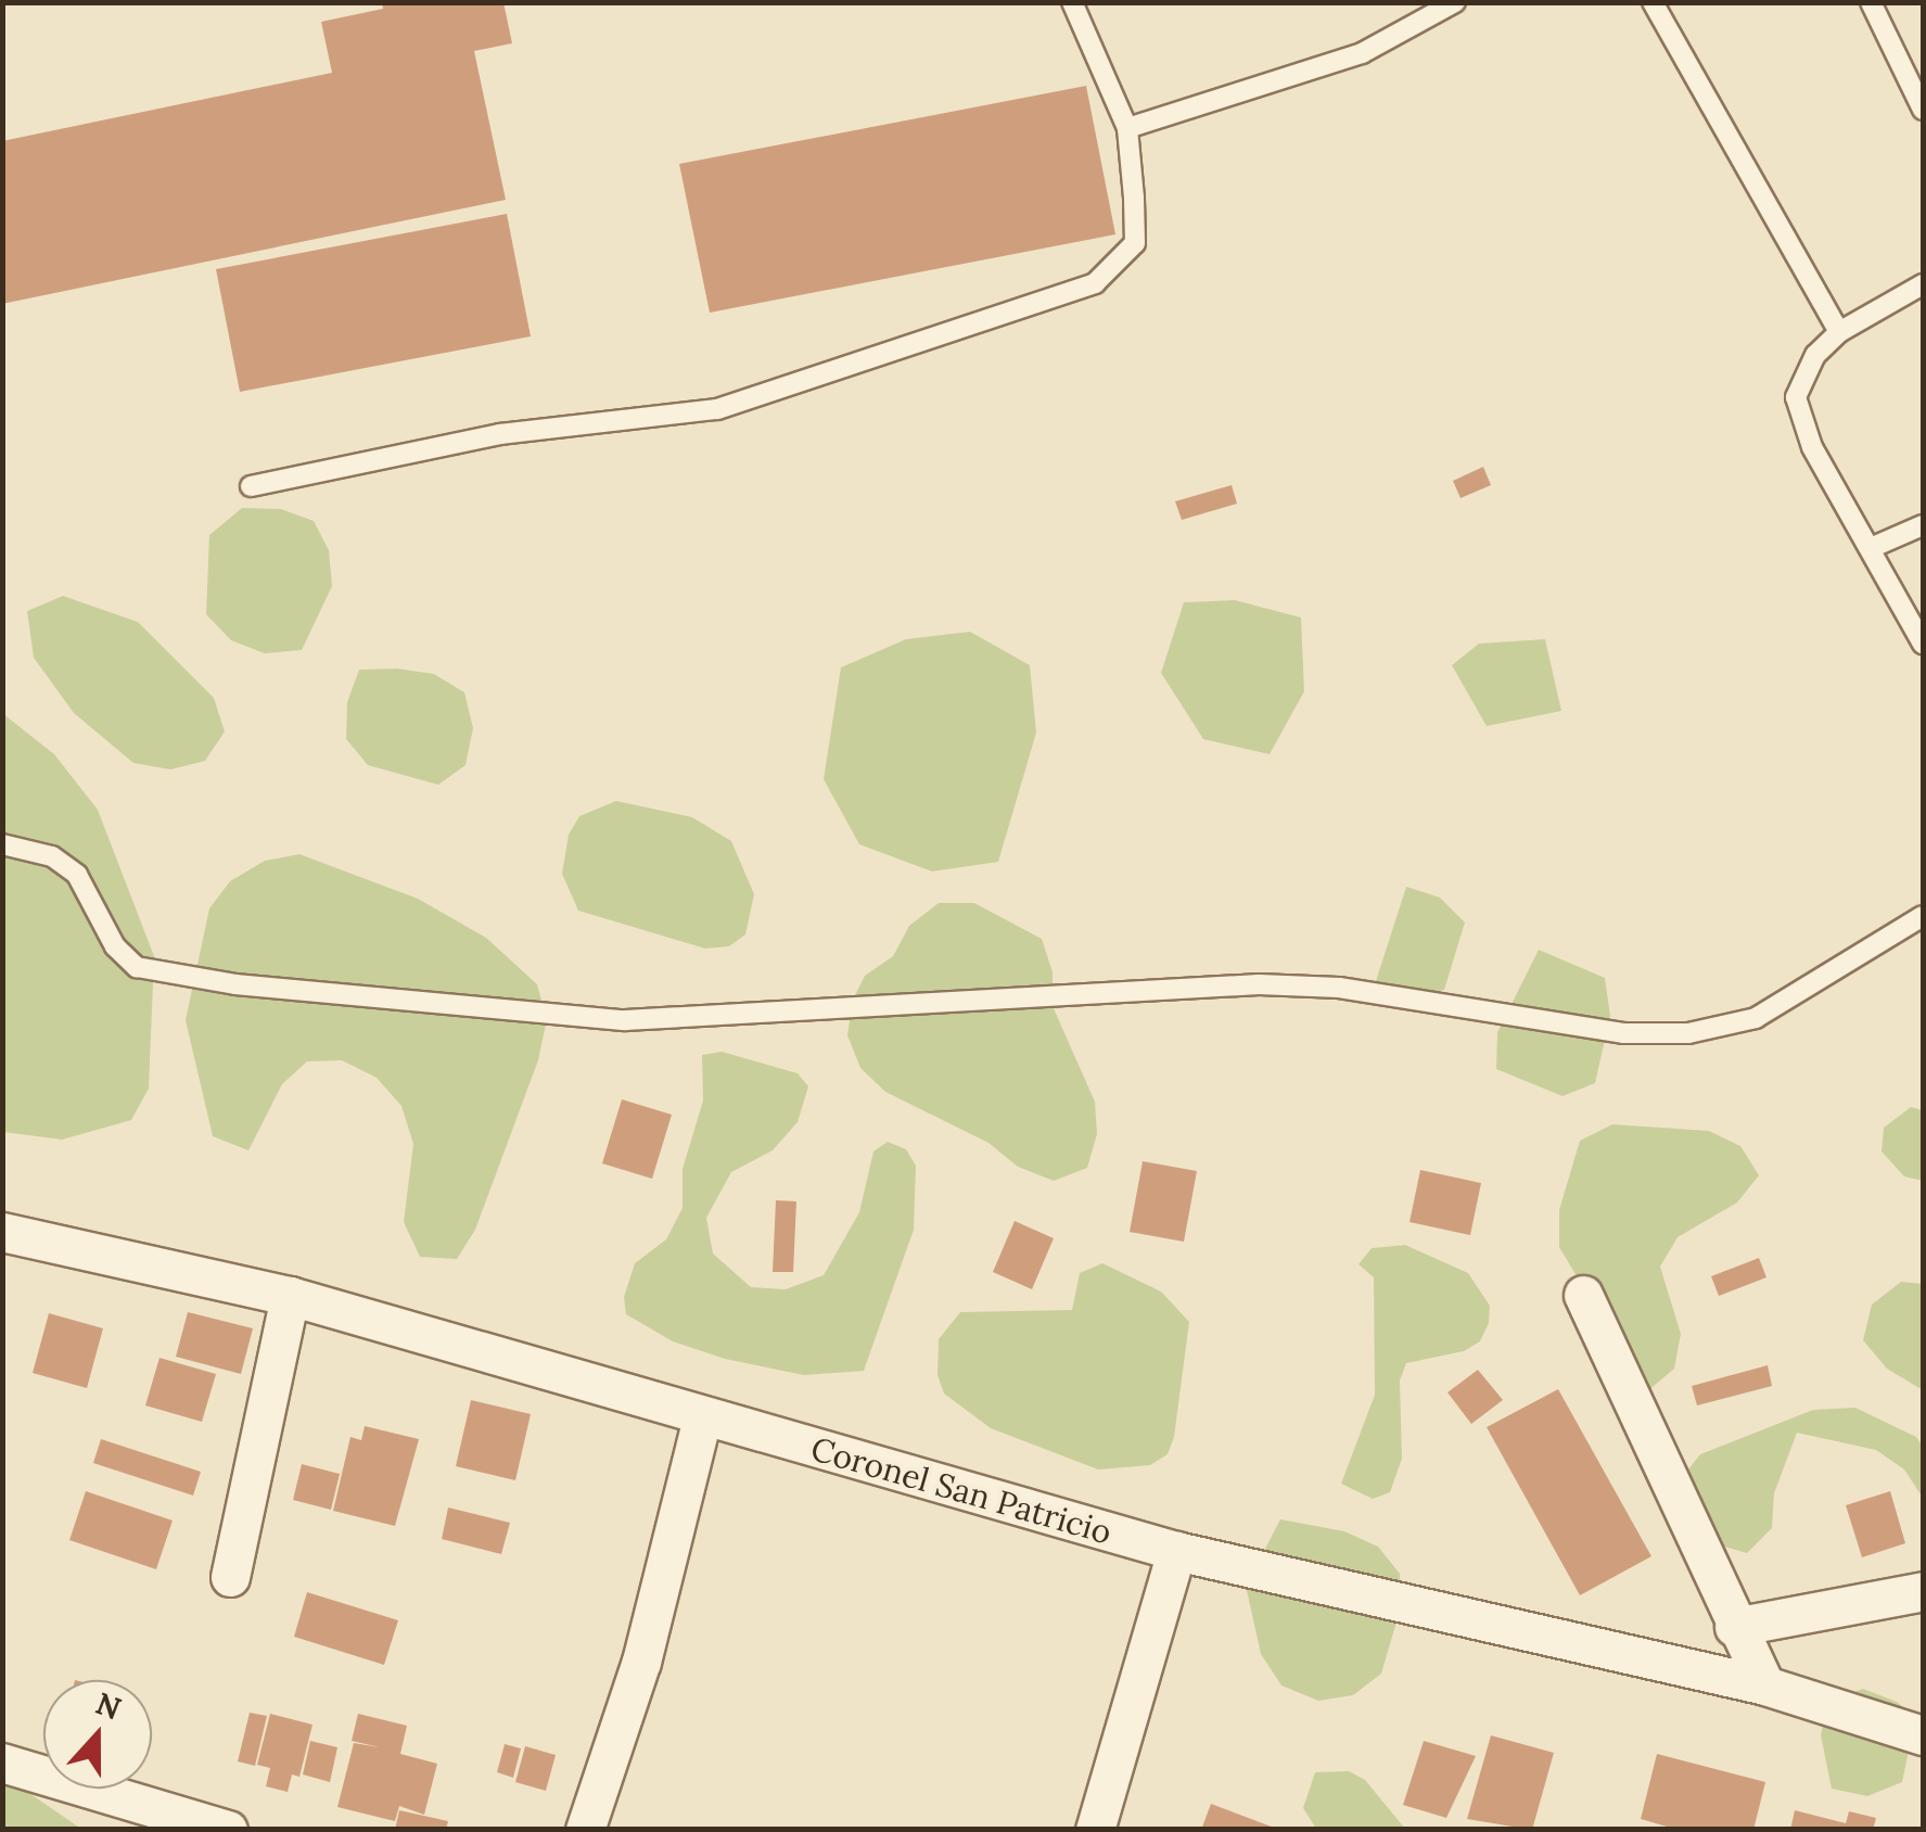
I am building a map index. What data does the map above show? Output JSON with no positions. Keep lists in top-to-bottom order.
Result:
{
  "streets": {
    "street": ["Coronel San Patricio"]
  },
  "north": "top"
}
